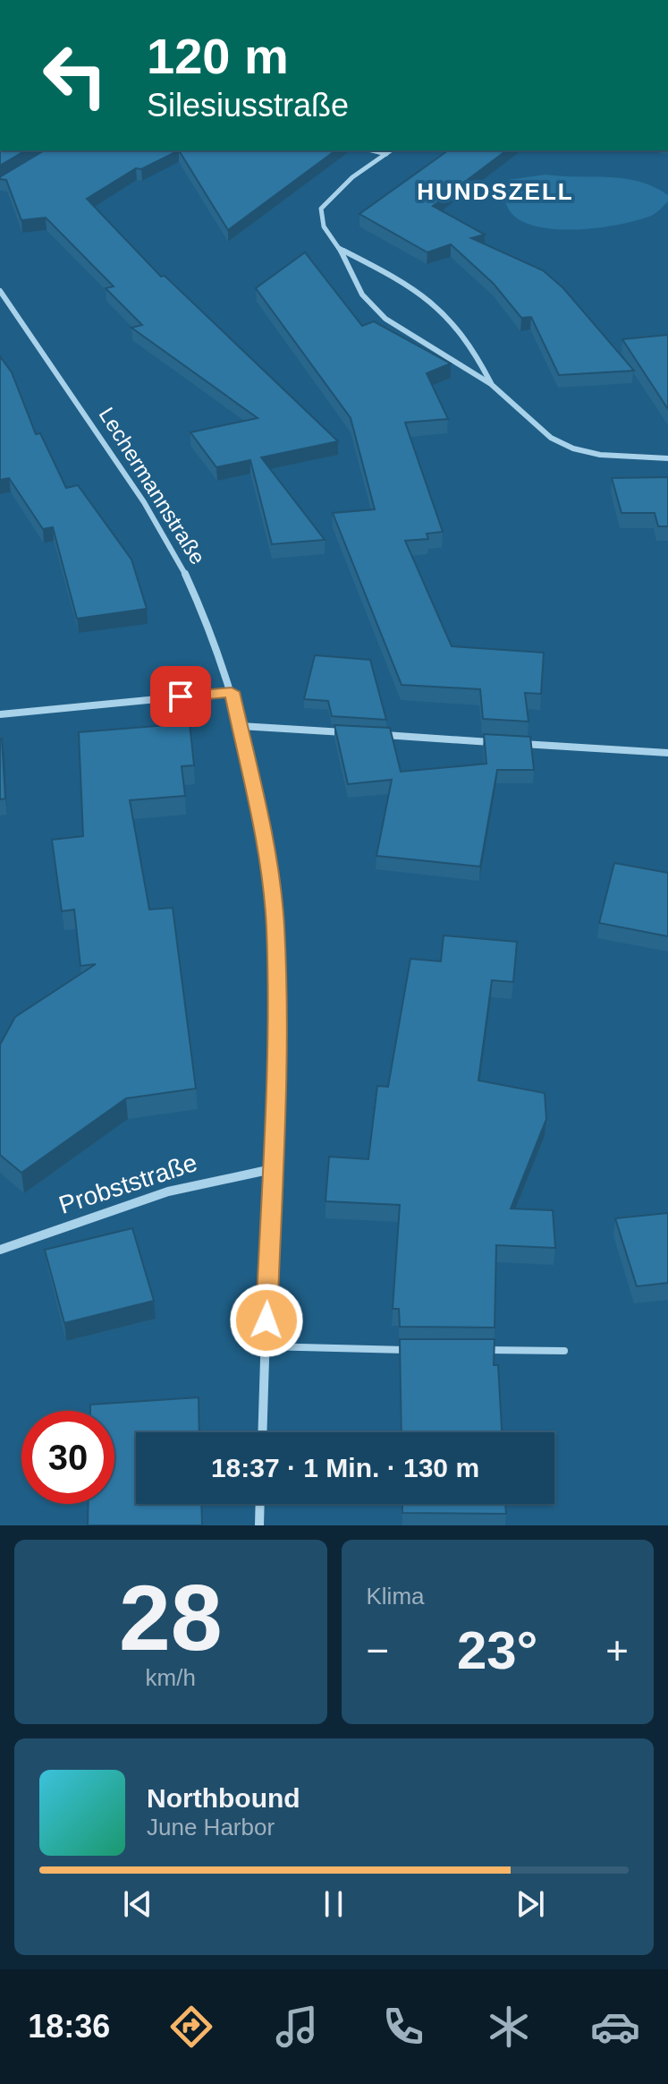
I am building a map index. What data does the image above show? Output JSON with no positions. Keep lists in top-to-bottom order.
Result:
{
  "streets": {
    "street": ["Lechermannstraße", "Probststraße"]
  },
  "crossings": [
    ["Lechermannstraße", "Probststraße"]
  ],
  "districts": ["HUNDSZELL"],
  "page": {
    "turn": ["120 m", "Silesiusstraße"],
    "limit": "30",
    "trip": "18:37 · 1 Min. · 130 m",
    "tile": [
      ["28", "km/h"],
      "Klima"
    ],
    "heat": ["−", "23°", "+"],
    "song": ["Northbound", "June Harbor"],
    "tabs": "18:36"
  }
}
